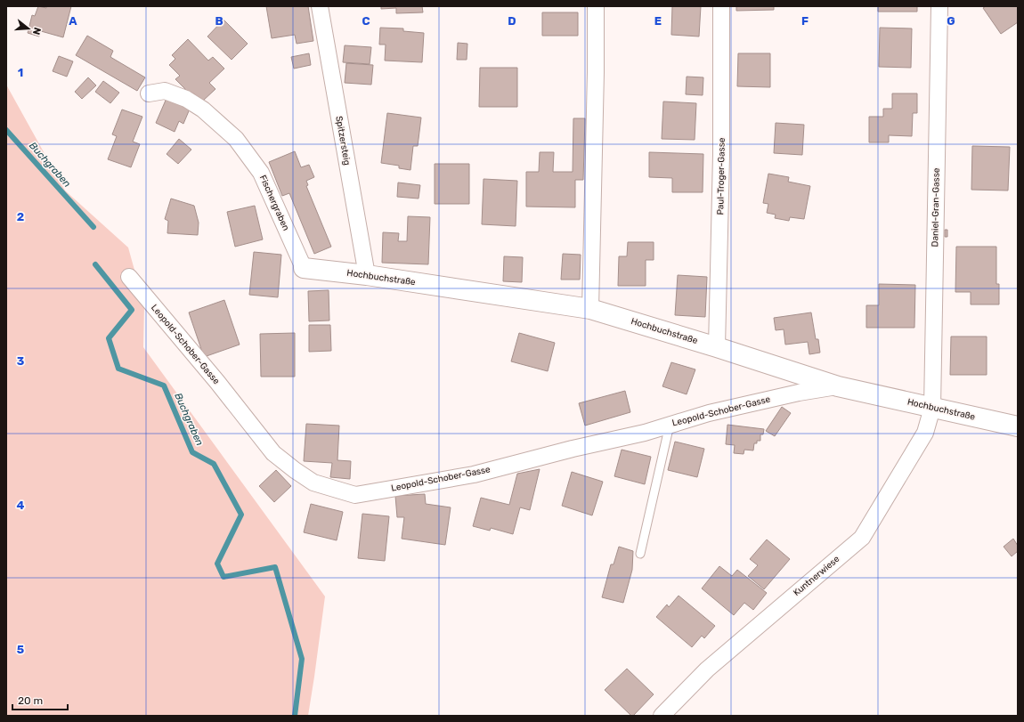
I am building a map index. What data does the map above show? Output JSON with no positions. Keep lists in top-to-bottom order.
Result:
{
  "streets": {
    "street": [
      "Spitzersteig",
      "Paul-Troger-Gasse",
      "Fischergraben",
      "Daniel-Gran-Gasse",
      "Hochbuchstraße",
      "Leopold-Schober-Gasse",
      "Kuntnerwiese"
    ]
  },
  "crossings": [
    ["Spitzersteig", "Hochbuchstraße"],
    ["Paul-Troger-Gasse", "Hochbuchstraße"],
    ["Fischergraben", "Hochbuchstraße"],
    ["Daniel-Gran-Gasse", "Hochbuchstraße"],
    ["Daniel-Gran-Gasse", "Kuntnerwiese"],
    ["Hochbuchstraße", "Leopold-Schober-Gasse"],
    ["Hochbuchstraße", "Kuntnerwiese"]
  ],
  "water": ["Buchgraben"],
  "scale_bar": "20 m",
  "north": "right",
  "grid": {
    "columns": [
      "A",
      "B",
      "C",
      "D",
      "E",
      "F",
      "G"
    ],
    "rows": [
      "1",
      "2",
      "3",
      "4",
      "5"
    ]
  }
}
